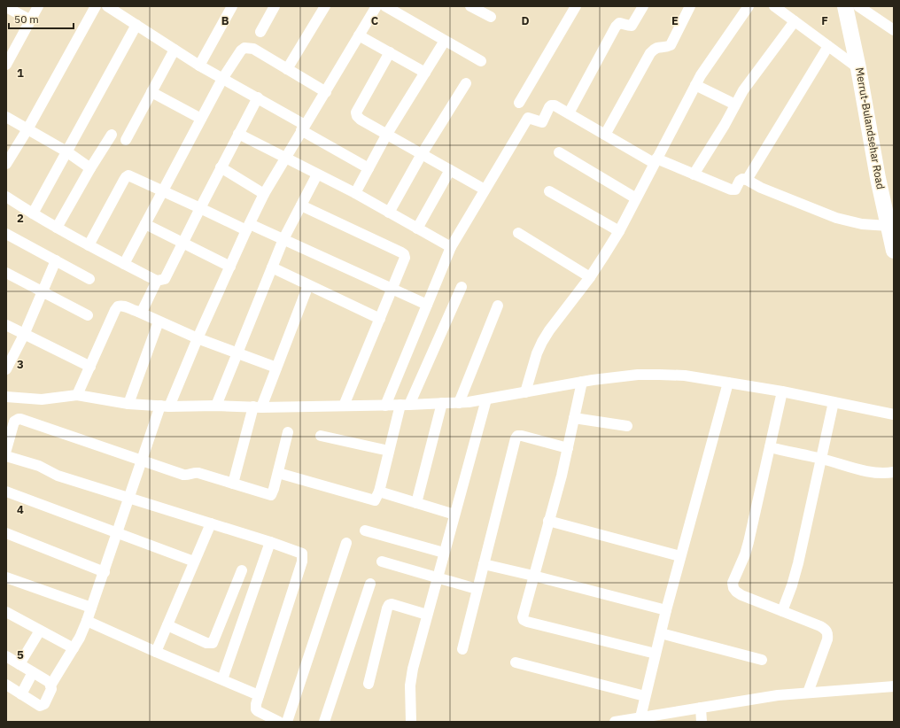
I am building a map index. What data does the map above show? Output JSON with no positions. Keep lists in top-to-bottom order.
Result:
{
  "streets": {
    "main road": ["Merrut-Bulandsehar Road"]
  },
  "scale_bar": "50 m",
  "grid": {
    "columns": [
      "B",
      "C",
      "D",
      "E",
      "F"
    ],
    "rows": [
      "1",
      "2",
      "3",
      "4",
      "5"
    ]
  }
}
